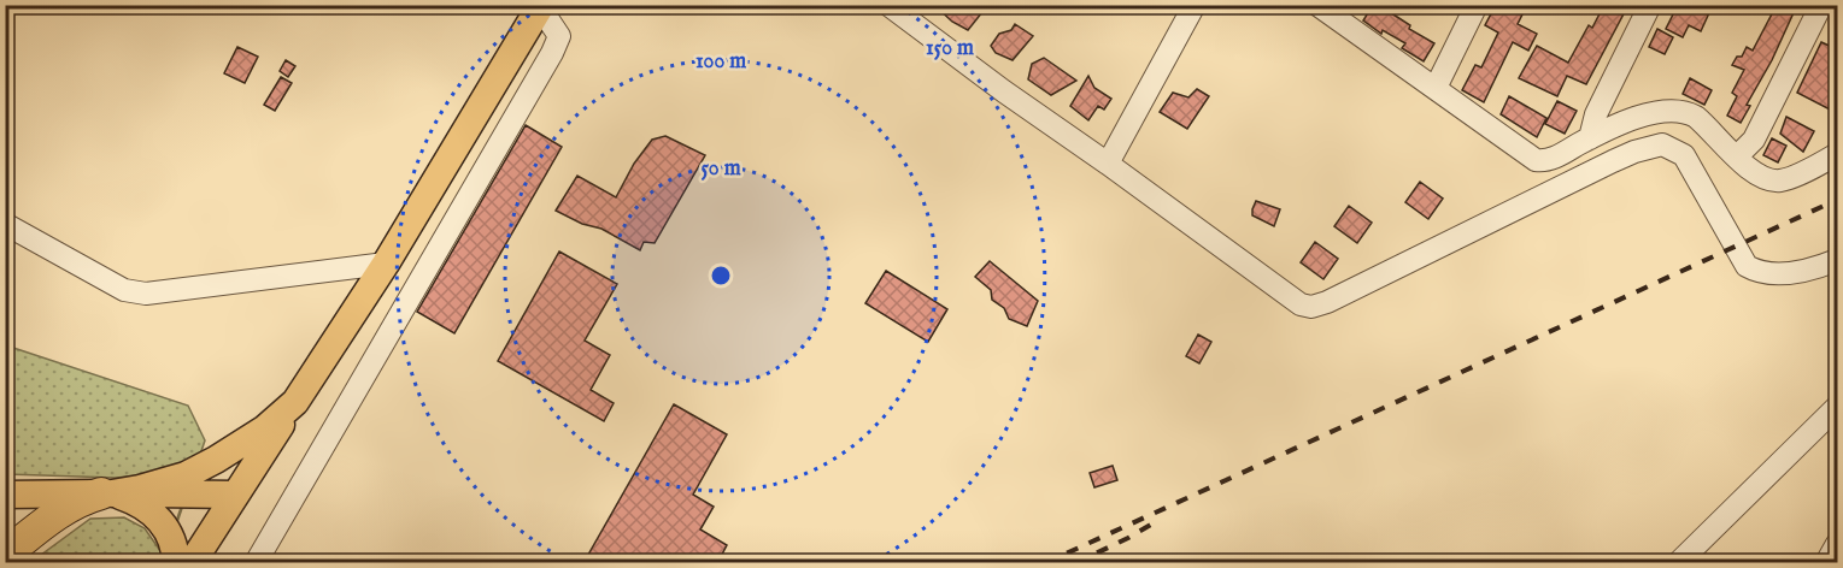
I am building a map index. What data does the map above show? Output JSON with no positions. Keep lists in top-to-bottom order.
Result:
{
  "rings": ["150 m", "100 m", "50 m"]
}
